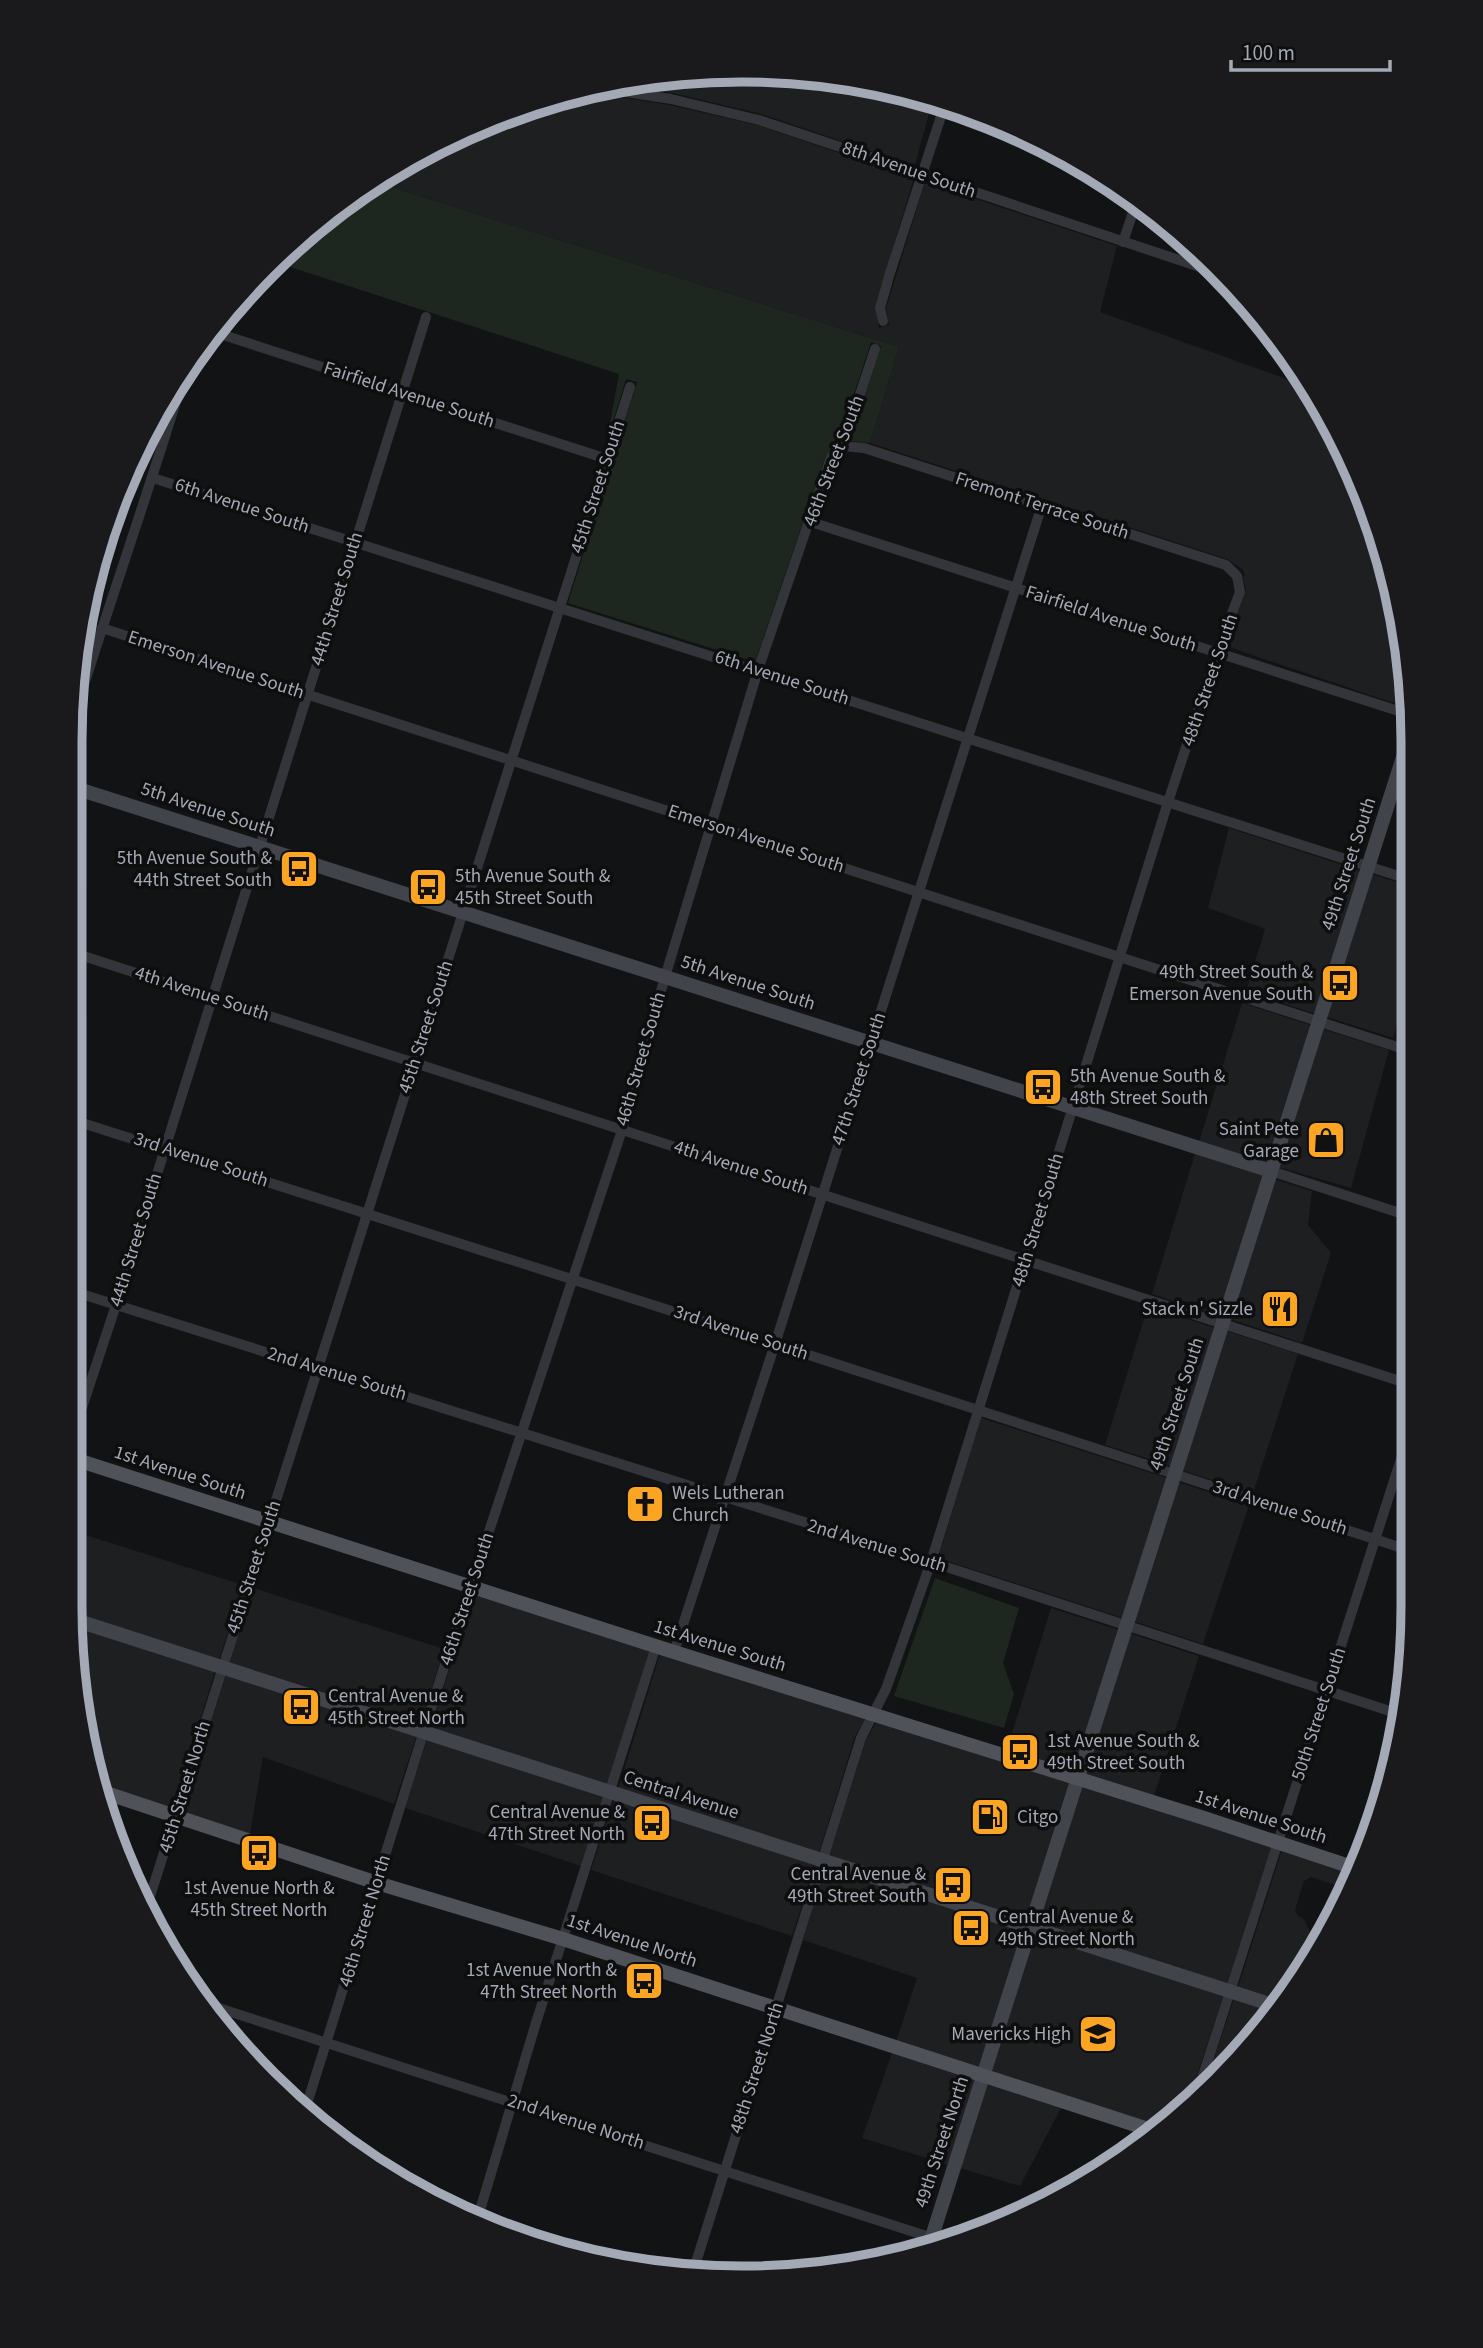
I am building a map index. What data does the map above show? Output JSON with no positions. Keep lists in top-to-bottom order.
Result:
{
  "streets": {
    "main road": [
      "5th Avenue South",
      "49th Street South",
      "1st Avenue South",
      "Central Avenue",
      "1st Avenue North",
      "49th Street North"
    ],
    "street": [
      "8th Avenue South",
      "Fairfield Avenue South",
      "46th Street South",
      "45th Street South",
      "6th Avenue South",
      "Fremont Terrace South",
      "44th Street South",
      "Emerson Avenue South",
      "48th Street South",
      "4th Avenue South",
      "47th Street South",
      "3rd Avenue South",
      "2nd Avenue South",
      "50th Street South",
      "45th Street North",
      "46th Street North",
      "48th Street North",
      "2nd Avenue North"
    ]
  },
  "crossings": [
    ["Fairfield Avenue South", "46th Street South"],
    ["Fairfield Avenue South", "45th Street South"],
    ["Fairfield Avenue South", "44th Street South"],
    ["Fairfield Avenue South", "48th Street South"],
    ["Fairfield Avenue South", "47th Street South"],
    ["46th Street South", "6th Avenue South"],
    ["46th Street South", "Fremont Terrace South"],
    ["46th Street South", "Emerson Avenue South"],
    ["46th Street South", "5th Avenue South"],
    ["46th Street South", "4th Avenue South"],
    ["46th Street South", "3rd Avenue South"],
    ["46th Street South", "2nd Avenue South"],
    ["46th Street South", "1st Avenue South"],
    ["46th Street South", "Central Avenue"],
    ["46th Street South", "46th Street North"],
    ["45th Street South", "6th Avenue South"],
    ["45th Street South", "Emerson Avenue South"],
    ["45th Street South", "5th Avenue South"],
    ["45th Street South", "4th Avenue South"],
    ["45th Street South", "3rd Avenue South"],
    ["45th Street South", "2nd Avenue South"],
    ["45th Street South", "1st Avenue South"],
    ["45th Street South", "45th Street North"],
    ["45th Street South", "Central Avenue"],
    ["6th Avenue South", "44th Street South"],
    ["6th Avenue South", "48th Street South"],
    ["6th Avenue South", "49th Street South"],
    ["6th Avenue South", "47th Street South"],
    ["Fremont Terrace South", "48th Street South"],
    ["Fremont Terrace South", "47th Street South"],
    ["44th Street South", "Emerson Avenue South"],
    ["44th Street South", "5th Avenue South"],
    ["44th Street South", "4th Avenue South"],
    ["44th Street South", "3rd Avenue South"],
    ["44th Street South", "2nd Avenue South"],
    ["Emerson Avenue South", "48th Street South"],
    ["Emerson Avenue South", "49th Street South"],
    ["Emerson Avenue South", "47th Street South"],
    ["48th Street South", "5th Avenue South"],
    ["48th Street South", "4th Avenue South"],
    ["48th Street South", "3rd Avenue South"],
    ["48th Street South", "2nd Avenue South"],
    ["48th Street South", "1st Avenue South"],
    ["48th Street South", "Central Avenue"],
    ["48th Street South", "48th Street North"],
    ["5th Avenue South", "49th Street South"],
    ["5th Avenue South", "47th Street South"],
    ["49th Street South", "4th Avenue South"],
    ["49th Street South", "3rd Avenue South"],
    ["49th Street South", "2nd Avenue South"],
    ["49th Street South", "1st Avenue South"],
    ["49th Street South", "Central Avenue"],
    ["49th Street South", "49th Street North"],
    ["4th Avenue South", "47th Street South"],
    ["47th Street South", "3rd Avenue South"],
    ["47th Street South", "2nd Avenue South"],
    ["47th Street South", "1st Avenue South"],
    ["3rd Avenue South", "50th Street South"],
    ["2nd Avenue South", "50th Street South"],
    ["1st Avenue South", "50th Street South"],
    ["50th Street South", "Central Avenue"],
    ["45th Street North", "Central Avenue"],
    ["45th Street North", "1st Avenue North"],
    ["Central Avenue", "46th Street North"],
    ["Central Avenue", "48th Street North"],
    ["Central Avenue", "49th Street North"],
    ["46th Street North", "1st Avenue North"],
    ["46th Street North", "2nd Avenue North"],
    ["1st Avenue North", "48th Street North"],
    ["1st Avenue North", "49th Street North"],
    ["48th Street North", "2nd Avenue North"]
  ],
  "places": {
    "bus stop": [
      "5th Avenue South & 44th Street South",
      "5th Avenue South & 45th Street South",
      "49th Street South & Emerson Avenue South",
      "5th Avenue South & 48th Street South",
      "Central Avenue & 45th Street North",
      "1st Avenue South & 49th Street South",
      "Central Avenue & 47th Street North",
      "1st Avenue North & 45th Street North",
      "Central Avenue & 49th Street South",
      "Central Avenue & 49th Street North",
      "1st Avenue North & 47th Street North"
    ],
    "shop": ["Saint Pete Garage"],
    "restaurant": ["Stack n' Sizzle"],
    "church": ["Wels Lutheran Church"],
    "fuel station": ["Citgo"],
    "school or university": ["Mavericks High"]
  },
  "scale_bar": "100 m"
}
